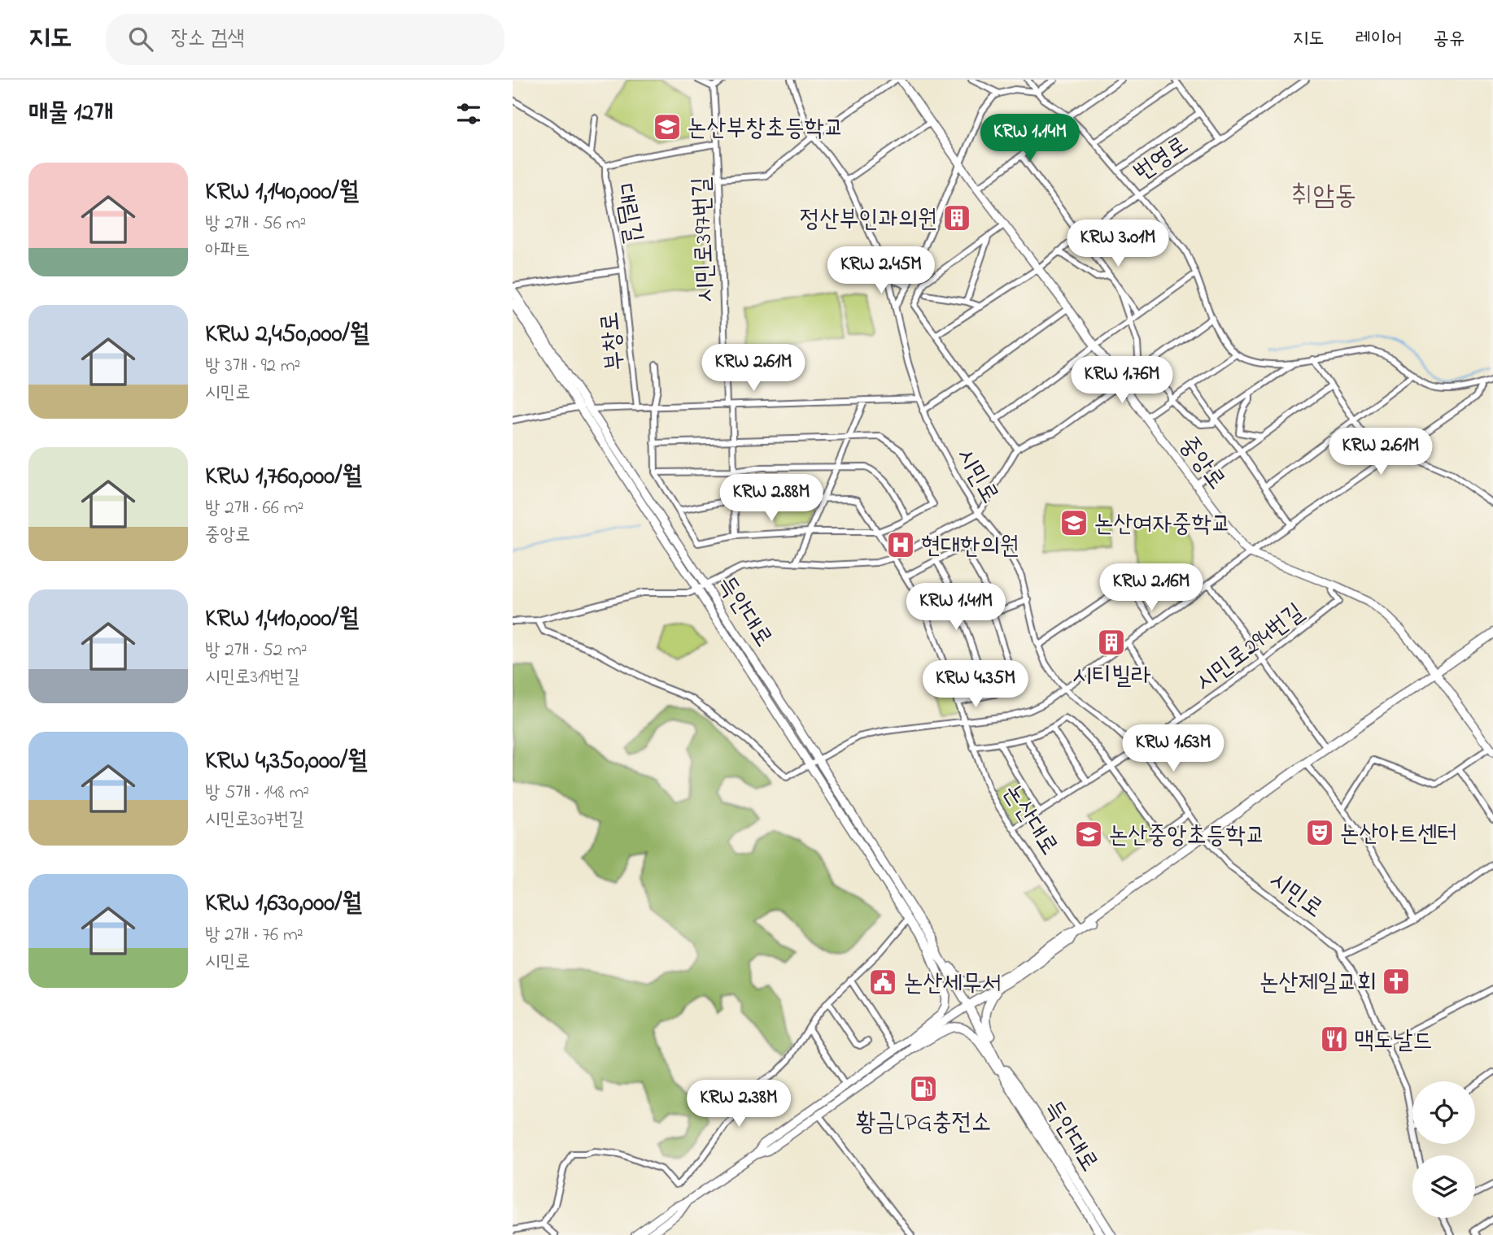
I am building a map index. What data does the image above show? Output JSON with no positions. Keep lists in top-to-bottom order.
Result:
{
  "streets": {
    "main road": ["득안대로"],
    "street": [
      "번영로",
      "대림길",
      "시민로397번길",
      "부창로",
      "중앙로",
      "시민로",
      "시민로294번길",
      "논산대로"
    ]
  },
  "crossings": [
    ["번영로", "중앙로"],
    ["대림길", "시민로397번길"],
    ["대림길", "부창로"],
    ["중앙로", "시민로294번길"],
    ["시민로", "시민로294번길"],
    ["시민로294번길", "논산대로"]
  ],
  "districts": ["취암동"],
  "places": {
    "school or university": ["논산부창초등학교", "논산여자중학교", "논산중앙초등학교"],
    "building": ["정산부인과의원", "시티빌라"],
    "hospital": ["현대한의원"],
    "theatre": ["논산아트센터"],
    "church": ["논산제일교회"],
    "public building": ["논산세무서"],
    "restaurant": ["맥도날드"],
    "fuel station": ["황금LPG충전소"]
  },
  "page": {
    "header": "지도",
    "search": "장소 검색",
    "nav": ["지도", "레이어", "공유"],
    "heading": "매물 12개",
    "price": [
      "KRW 1.14M",
      "KRW 3.01M",
      "KRW 2.45M",
      "KRW 2.61M",
      "KRW 1.76M",
      "KRW 2.61M",
      "KRW 2.88M",
      "KRW 2.16M",
      "KRW 1.41M",
      "KRW 4.35M",
      "KRW 1.63M",
      "KRW 2.38M"
    ],
    "list": [
      {
        "name": "KRW 1,140,000/월",
        "note": "방 2개 · 56 m² · 아파트"
      },
      {
        "name": "KRW 2,450,000/월",
        "note": "방 3개 · 92 m² · 시민로"
      },
      {
        "name": "KRW 1,760,000/월",
        "note": "방 2개 · 66 m² · 중앙로"
      },
      {
        "name": "KRW 1,410,000/월",
        "note": "방 2개 · 52 m² · 시민로319번길"
      },
      {
        "name": "KRW 4,350,000/월",
        "note": "방 5개 · 148 m² · 시민로307번길"
      },
      {
        "name": "KRW 1,630,000/월",
        "note": "방 2개 · 76 m² · 시민로"
      }
    ]
  }
}
